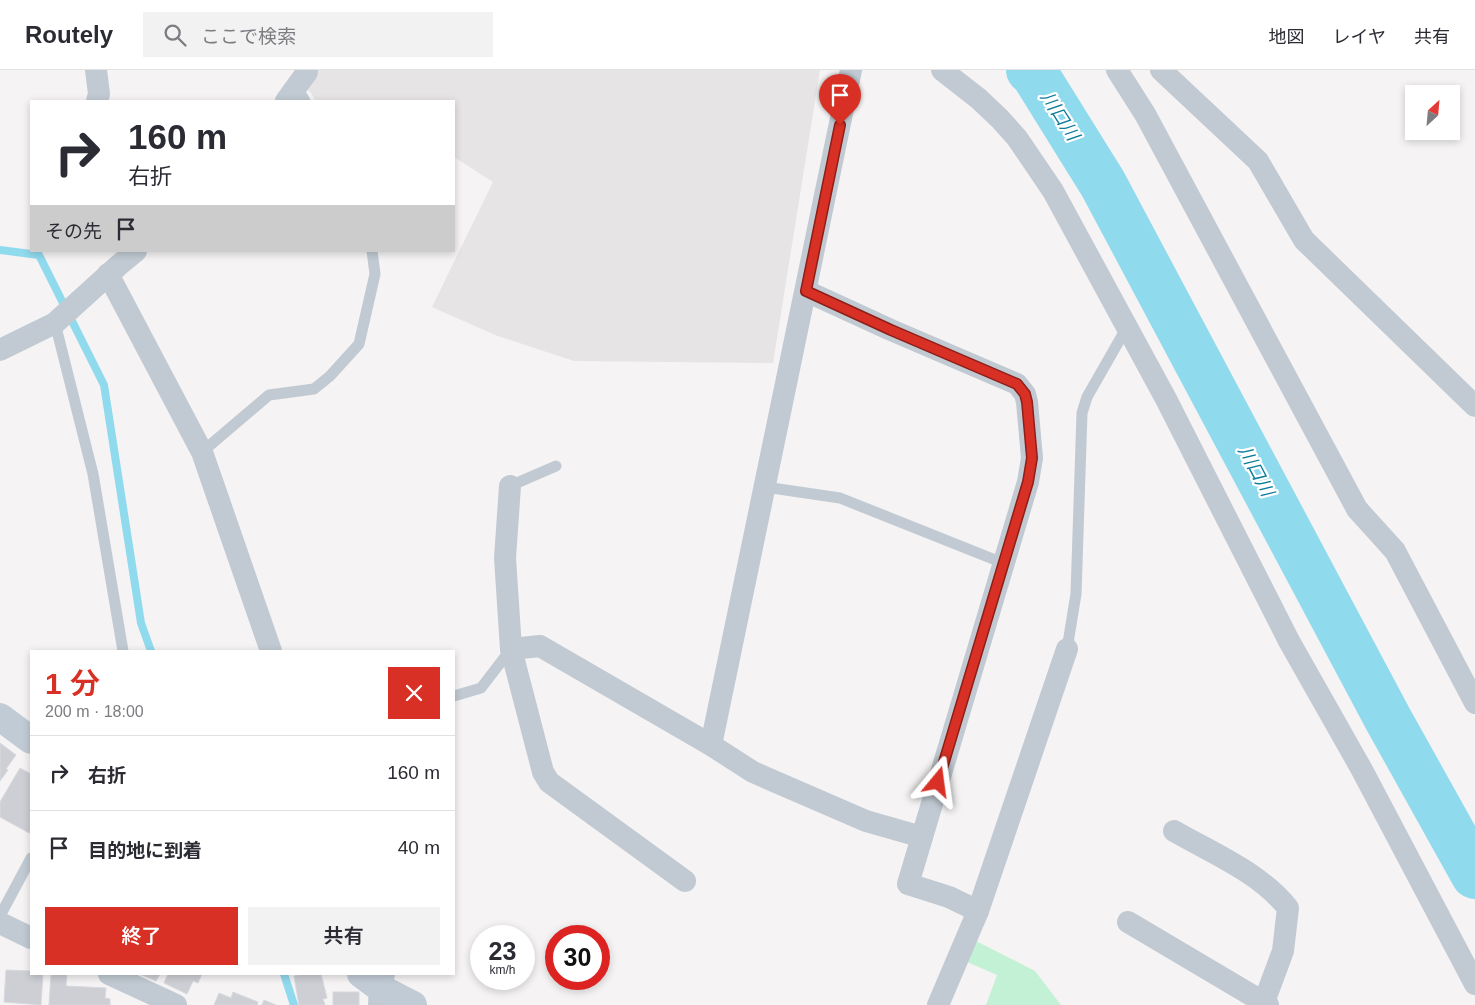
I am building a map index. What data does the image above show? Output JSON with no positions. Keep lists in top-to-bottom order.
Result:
{
  "water": ["川口川"],
  "north": "top right",
  "page": {
    "header": "Routely",
    "search": "ここで検索",
    "nav": ["地図", "レイヤ", "共有"],
    "turn": ["160 m", "右折"],
    "then": "その先",
    "heading": ["1 分", "200 m · 18:00"],
    "list": [
      {
        "name": "右折",
        "value": "160 m"
      },
      {
        "name": "目的地に到着",
        "value": "40 m"
      }
    ],
    "buttons": ["終了", "共有"],
    "speed": "23 km/h",
    "limit": "30"
  }
}
